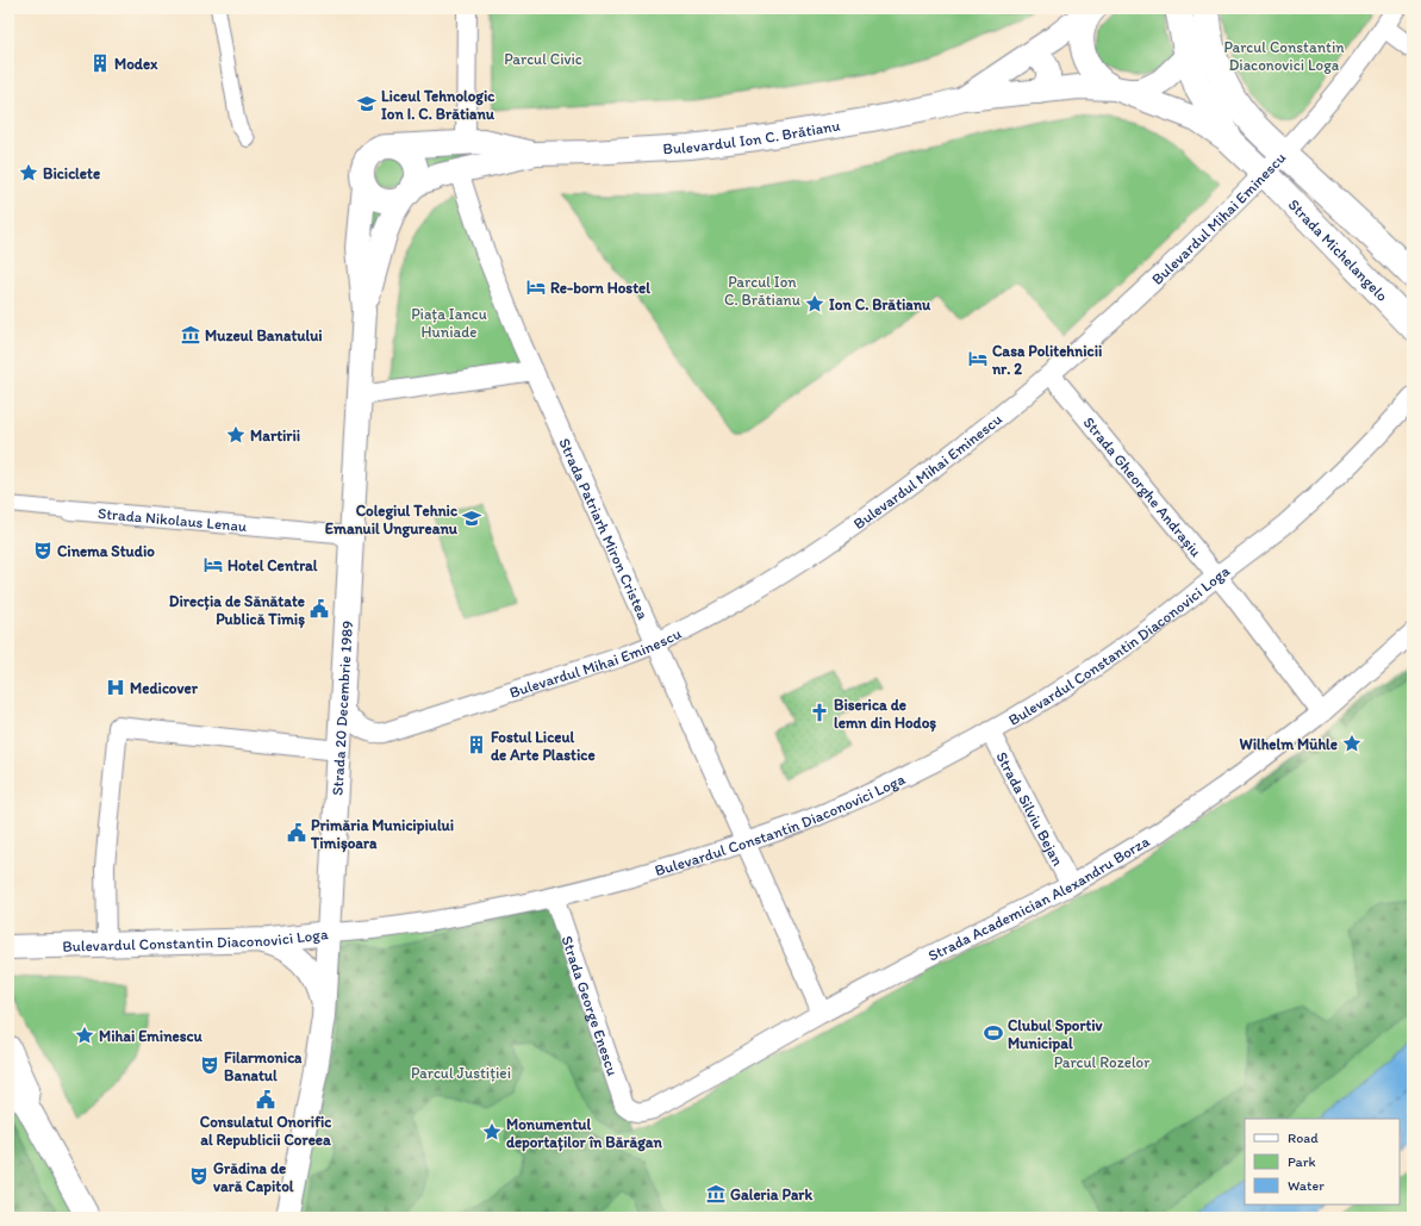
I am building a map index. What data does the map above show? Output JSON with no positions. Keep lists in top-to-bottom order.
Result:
{
  "streets": {
    "main road": ["Bulevardul Ion C. Brătianu", "Strada Michelangelo"],
    "street": [
      "Bulevardul Mihai Eminescu",
      "Strada Gheorghe Andrașiu",
      "Strada Nikolaus Lenau",
      "Strada Patriarh Miron Cristea",
      "Bulevardul Constantin Diaconovici Loga",
      "Strada 20 Decembrie 1989",
      "Strada Silviu Bejan",
      "Strada Academician Alexandru Borza",
      "Strada George Enescu"
    ]
  },
  "crossings": [
    ["Bulevardul Ion C. Brătianu", "Bulevardul Mihai Eminescu"],
    ["Bulevardul Ion C. Brătianu", "Strada Michelangelo"],
    ["Bulevardul Ion C. Brătianu", "Strada Patriarh Miron Cristea"],
    ["Bulevardul Ion C. Brătianu", "Strada 20 Decembrie 1989"],
    ["Bulevardul Mihai Eminescu", "Strada Michelangelo"],
    ["Bulevardul Mihai Eminescu", "Strada Gheorghe Andrașiu"],
    ["Bulevardul Mihai Eminescu", "Strada Patriarh Miron Cristea"],
    ["Bulevardul Mihai Eminescu", "Strada 20 Decembrie 1989"],
    ["Strada Gheorghe Andrașiu", "Bulevardul Constantin Diaconovici Loga"],
    ["Strada Gheorghe Andrașiu", "Strada Academician Alexandru Borza"],
    ["Strada Nikolaus Lenau", "Strada 20 Decembrie 1989"],
    ["Strada Patriarh Miron Cristea", "Bulevardul Constantin Diaconovici Loga"],
    ["Strada Patriarh Miron Cristea", "Strada Academician Alexandru Borza"],
    ["Bulevardul Constantin Diaconovici Loga", "Strada 20 Decembrie 1989"],
    ["Bulevardul Constantin Diaconovici Loga", "Strada Silviu Bejan"],
    ["Bulevardul Constantin Diaconovici Loga", "Strada George Enescu"],
    ["Strada Silviu Bejan", "Strada Academician Alexandru Borza"],
    ["Strada Academician Alexandru Borza", "Strada George Enescu"]
  ],
  "parks": [
    "Parcul Constantin Diaconovici Loga",
    "Parcul Civic",
    "Parcul Ion C. Brătianu",
    "Piața Iancu Huniade",
    "Parcul Rozelor",
    "Parcul Justiției"
  ],
  "places": {
    "building": ["Modex", "Fostul Liceul de Arte Plastice"],
    "school or university": ["Liceul Tehnologic Ion I. C. Brătianu", "Colegiul Tehnic Emanuil Ungureanu"],
    "place": [
      "Biciclete",
      "Ion C. Brătianu",
      "Martirii",
      "Wilhelm Mühle",
      "Mihai Eminescu",
      "Monumentul deportaților în Bărăgan"
    ],
    "hotel": ["Re-born Hostel", "Casa Politehnicii nr. 2", "Hotel Central"],
    "museum": ["Muzeul Banatului", "Galeria Park"],
    "theatre": ["Cinema Studio", "Filarmonica Banatul", "Grădina de vară Capitol"],
    "public building": ["Direcția de Sănătate Publică Timiș", "Primăria Municipiului Timișoara", "Consulatul Onorific al Republicii Coreea"],
    "hospital": ["Medicover"],
    "church": ["Biserica de lemn din Hodoș"],
    "sports": ["Clubul Sportiv Municipal"]
  },
  "legend": ["Road", "Park", "Water"]
}
